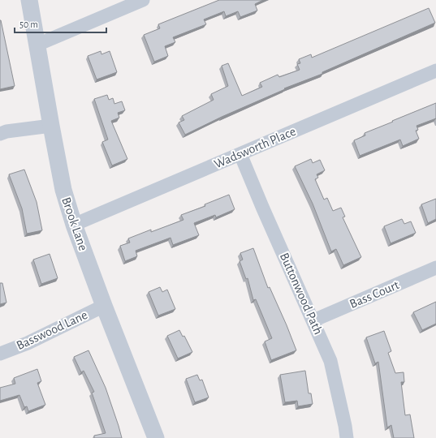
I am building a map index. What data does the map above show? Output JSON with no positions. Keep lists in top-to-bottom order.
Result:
{
  "streets": {
    "street": [
      "Wadsworth Place",
      "Brook Lane",
      "Buttonwood Path",
      "Bass Court",
      "Basswood Lane"
    ]
  },
  "crossings": [
    ["Wadsworth Place", "Brook Lane"],
    ["Wadsworth Place", "Buttonwood Path"],
    ["Brook Lane", "Basswood Lane"],
    ["Buttonwood Path", "Bass Court"]
  ],
  "scale_bar": "50 m"
}
